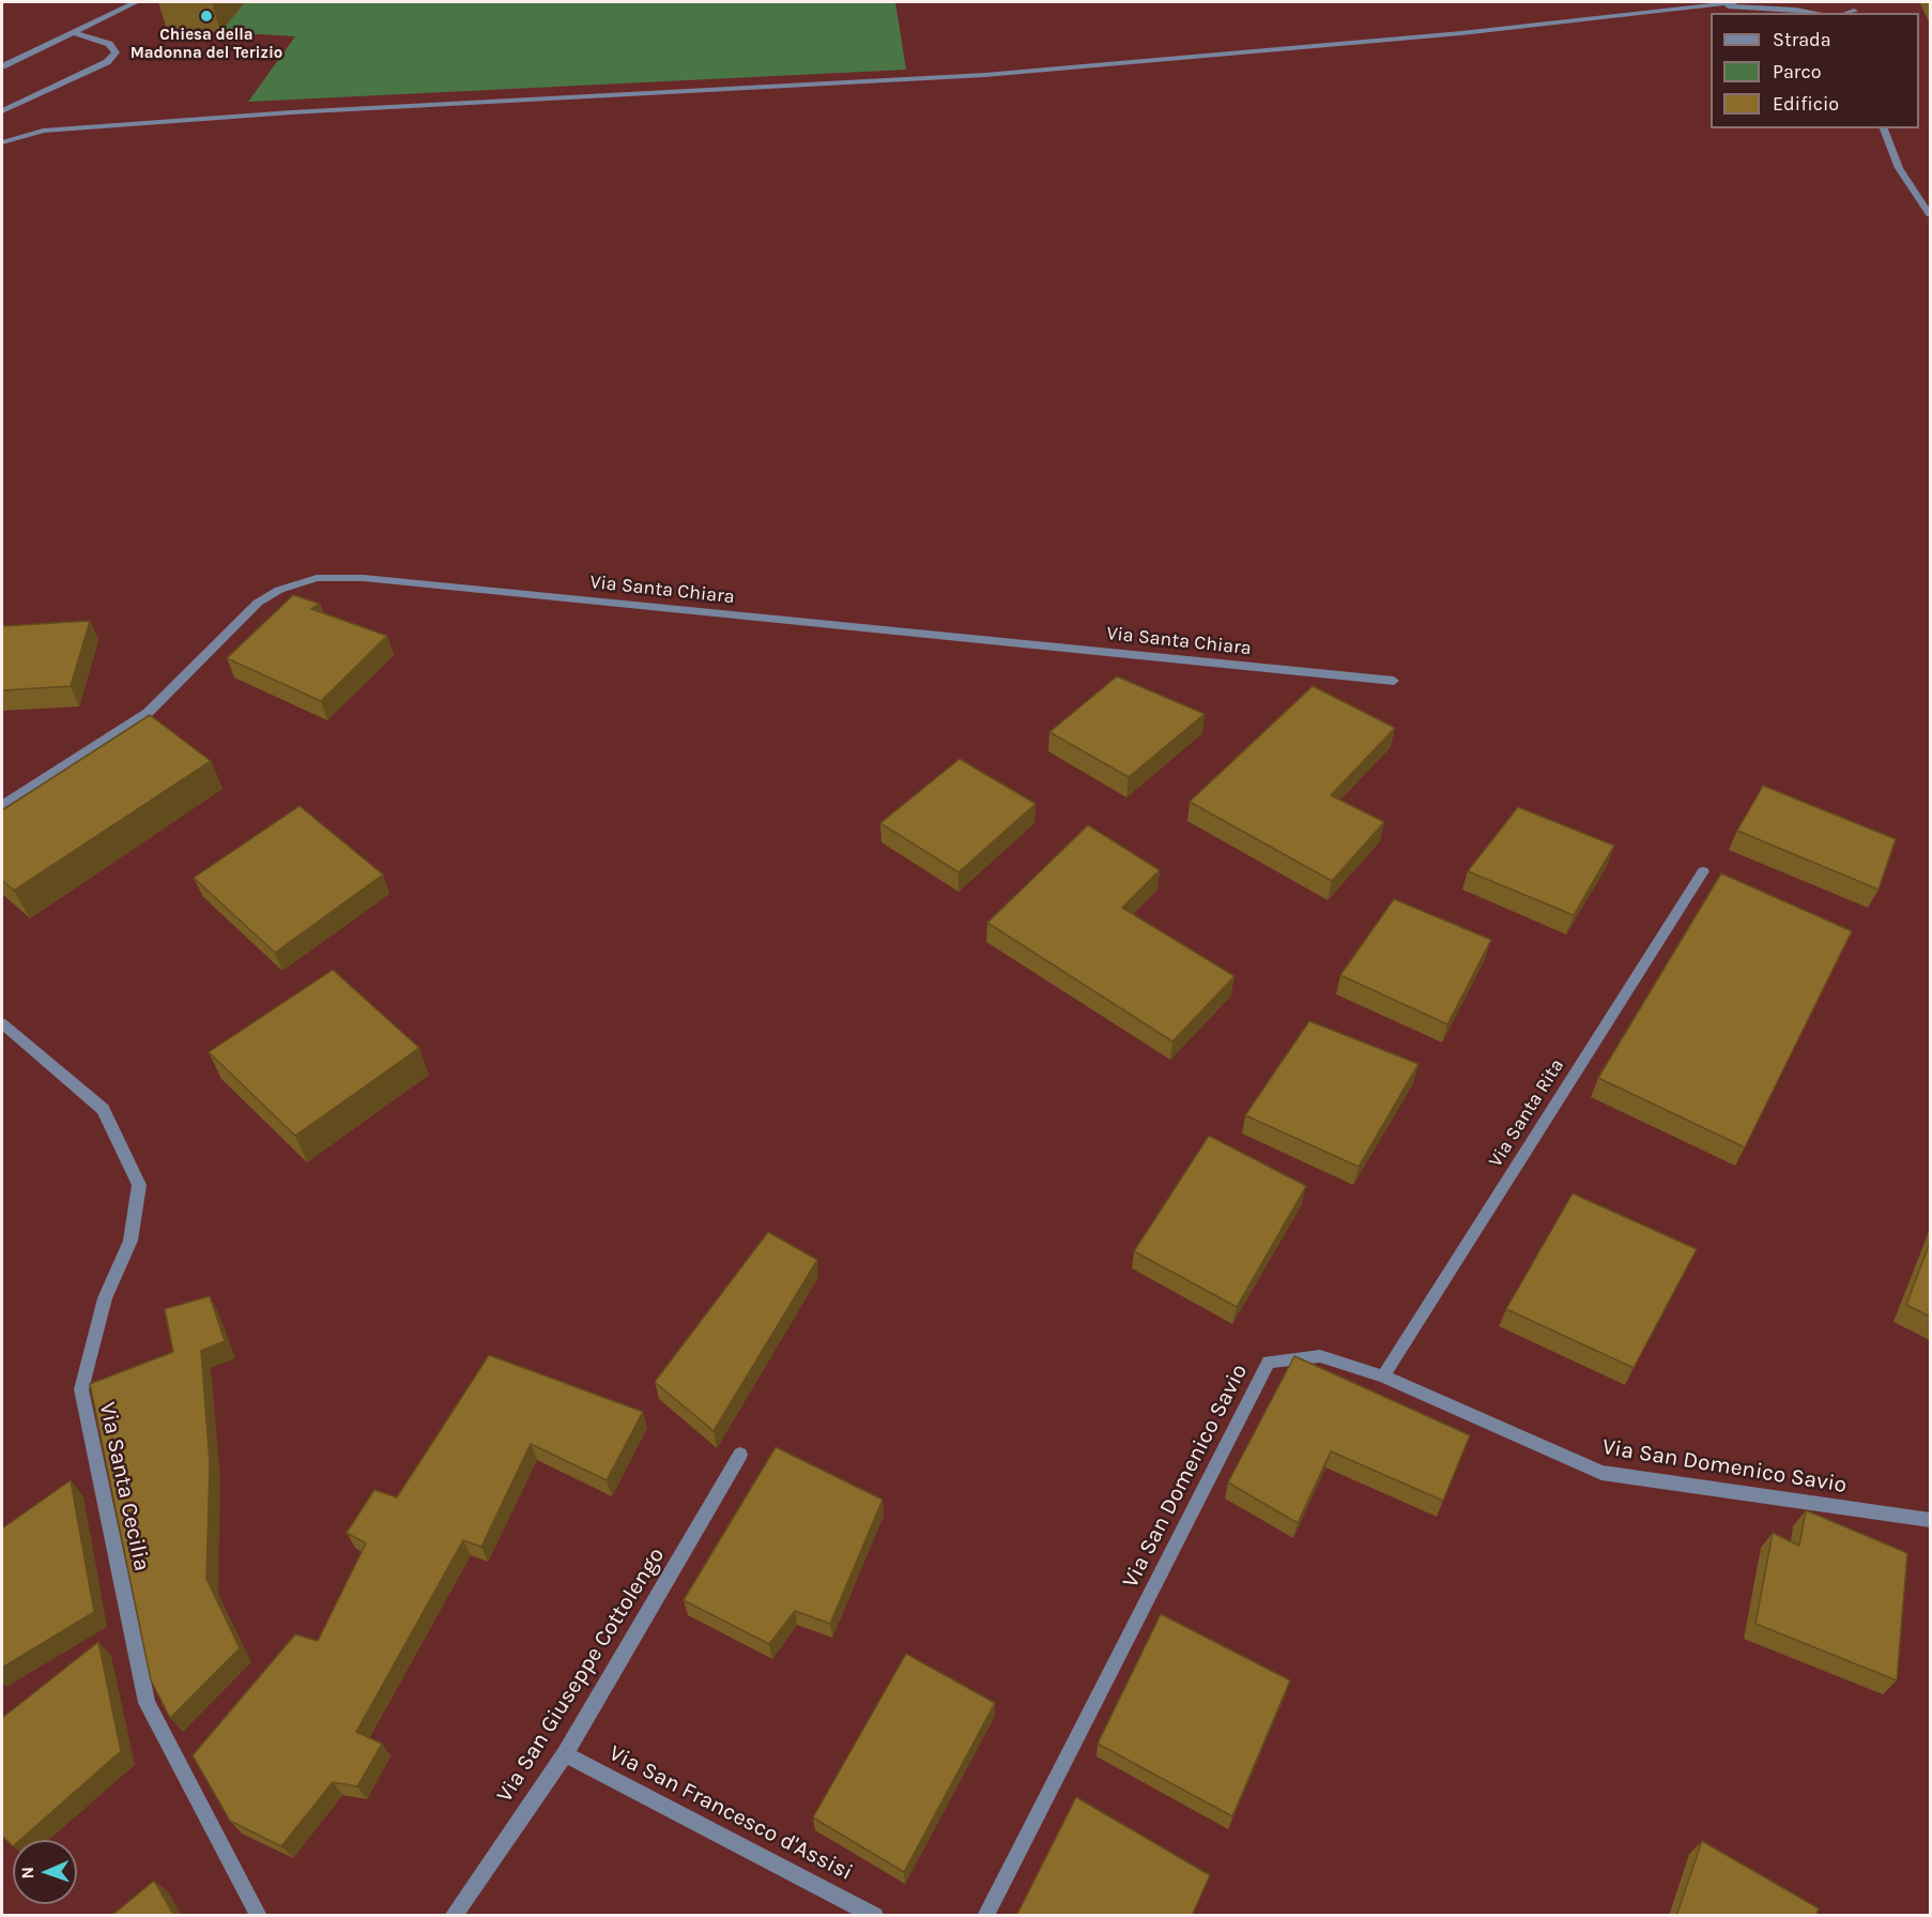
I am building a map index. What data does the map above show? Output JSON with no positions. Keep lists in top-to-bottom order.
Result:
{
  "streets": {
    "street": [
      "Via Santa Chiara",
      "Via Santa Rita",
      "Via San Domenico Savio",
      "Via Santa Cecilia",
      "Via San Giuseppe Cottolengo",
      "Via San Francesco d'Assisi"
    ]
  },
  "crossings": [
    ["Via Santa Rita", "Via San Domenico Savio"],
    ["Via San Giuseppe Cottolengo", "Via San Francesco d'Assisi"]
  ],
  "places": ["Chiesa della Madonna del Terizio"],
  "legend": ["Strada", "Parco", "Edificio"],
  "north": "left"
}
